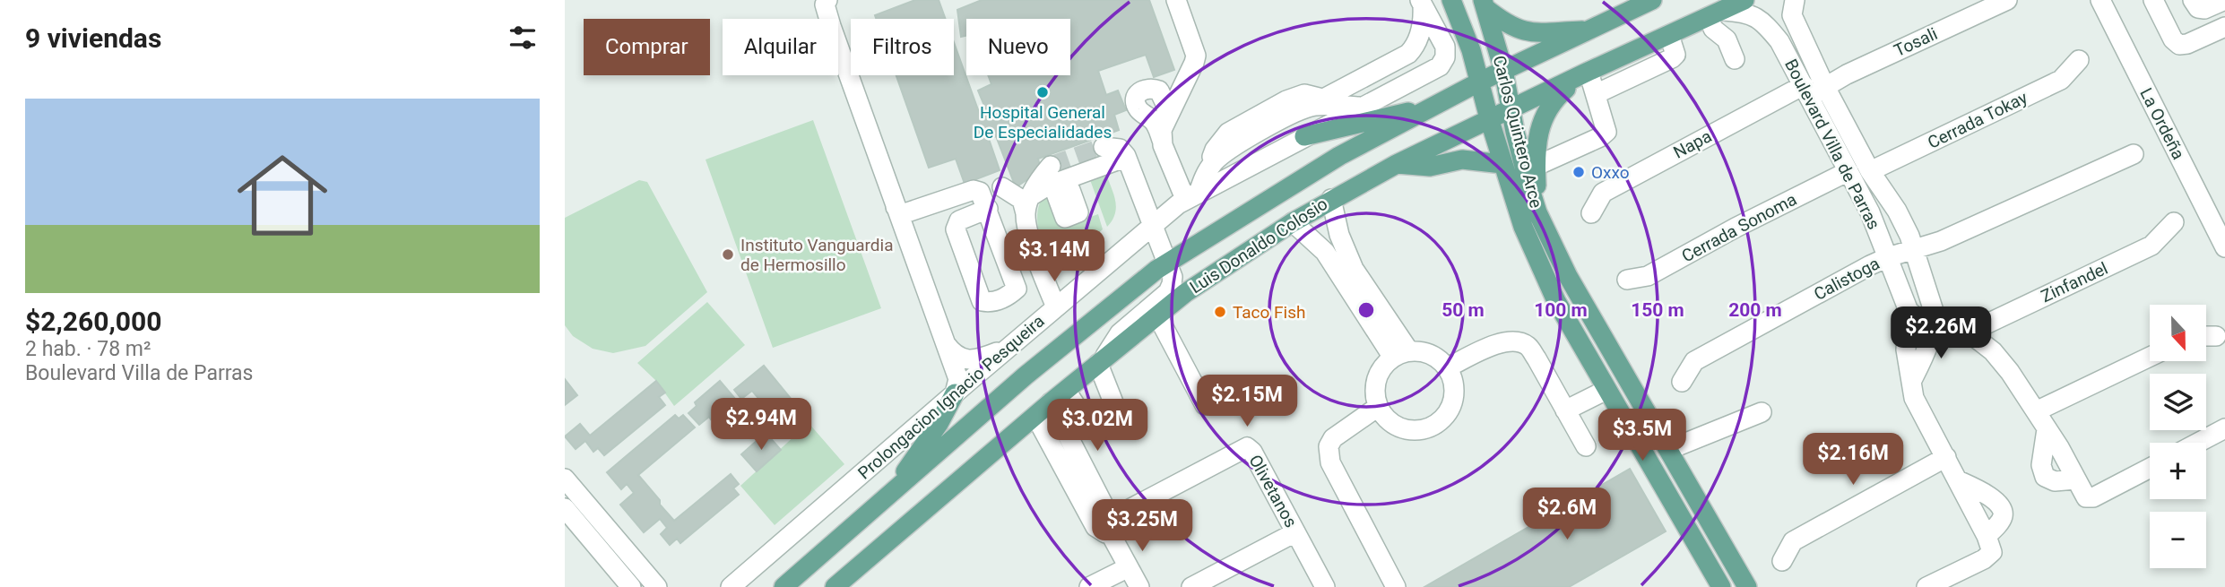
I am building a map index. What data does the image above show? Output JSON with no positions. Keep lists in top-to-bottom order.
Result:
{
  "streets": {
    "main road": ["Carlos Quintero Arce", "Luis Donaldo Colosio"],
    "street": [
      "Tosali",
      "Cerrada Tokay",
      "La Ordeña",
      "Napa",
      "Boulevard Villa de Parras",
      "Cerrada Sonoma",
      "Calistoga",
      "Zinfandel",
      "Prolongacion Ignacio Pesqueira",
      "Olivetanos"
    ]
  },
  "crossings": [
    ["Tosali", "Napa"],
    ["Tosali", "Boulevard Villa de Parras"],
    ["Cerrada Tokay", "Boulevard Villa de Parras"],
    ["Carlos Quintero Arce", "Luis Donaldo Colosio"],
    ["Napa", "Boulevard Villa de Parras"],
    ["Boulevard Villa de Parras", "Cerrada Sonoma"],
    ["Boulevard Villa de Parras", "Luis Donaldo Colosio"],
    ["Boulevard Villa de Parras", "Calistoga"]
  ],
  "places": [
    "Hospital General De Especialidades",
    "Oxxo",
    "Instituto Vanguardia de Hermosillo",
    "Taco Fish"
  ],
  "north": "bottom",
  "page": {
    "heading": "9 viviendas",
    "chip": [
      "Comprar",
      "Alquilar",
      "Filtros",
      "Nuevo"
    ],
    "list": [
      {
        "name": "$2,260,000",
        "note": "2 hab. · 78 m² · Boulevard Villa de Parras"
      }
    ],
    "price": [
      "$3.14M",
      "$2.26M",
      "$2.15M",
      "$2.94M",
      "$3.02M",
      "$3.5M",
      "$2.16M",
      "$2.6M",
      "$3.25M"
    ],
    "map_buttons": ["+", "−"]
  },
  "rings": [
    "50 m",
    "100 m",
    "150 m",
    "200 m"
  ]
}
